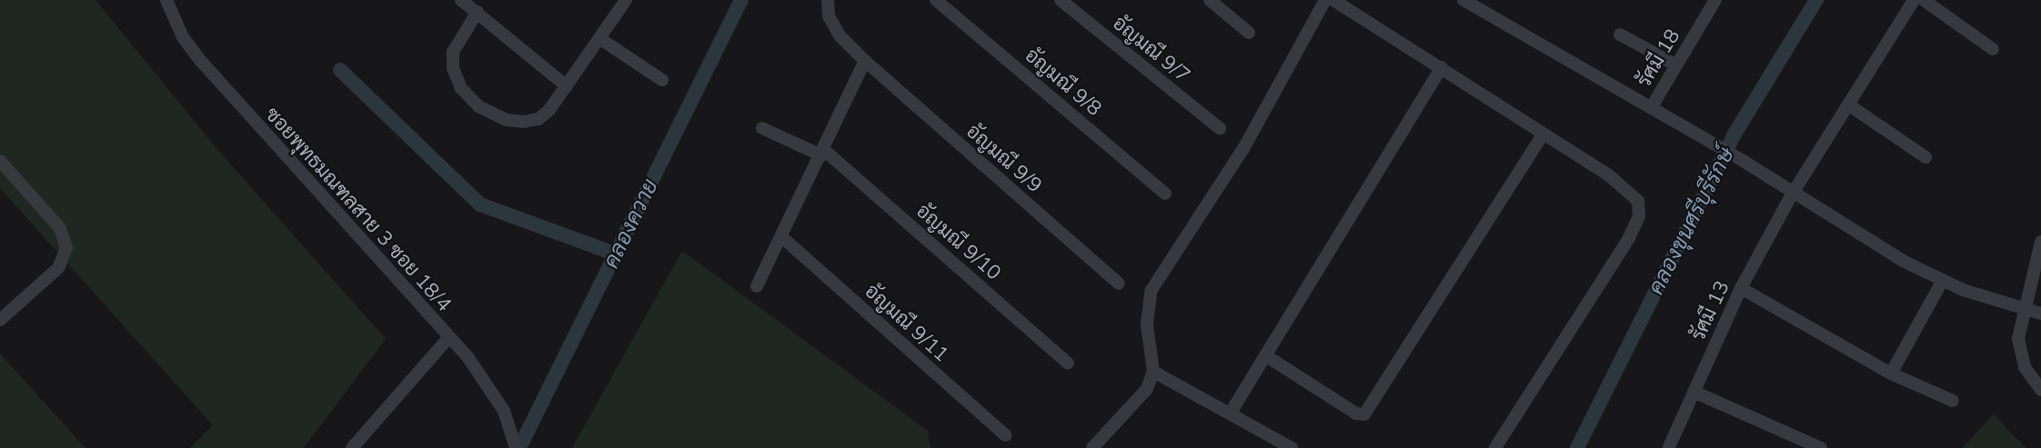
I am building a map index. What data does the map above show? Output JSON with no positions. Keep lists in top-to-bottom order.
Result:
{
  "streets": {
    "street": [
      "อัญมณี 9/7",
      "รัศมี 18",
      "อัญมณี 9/8",
      "อัญมณี 9/9",
      "ซอยพุทธมณฑลสาย 3 ซอย 18/4",
      "อัญมณี 9/10",
      "รัศมี 13",
      "อัญมณี 9/11"
    ]
  },
  "water": ["คลองขุนศรีบุรีรักษ์", "คลองควาย"]
}
